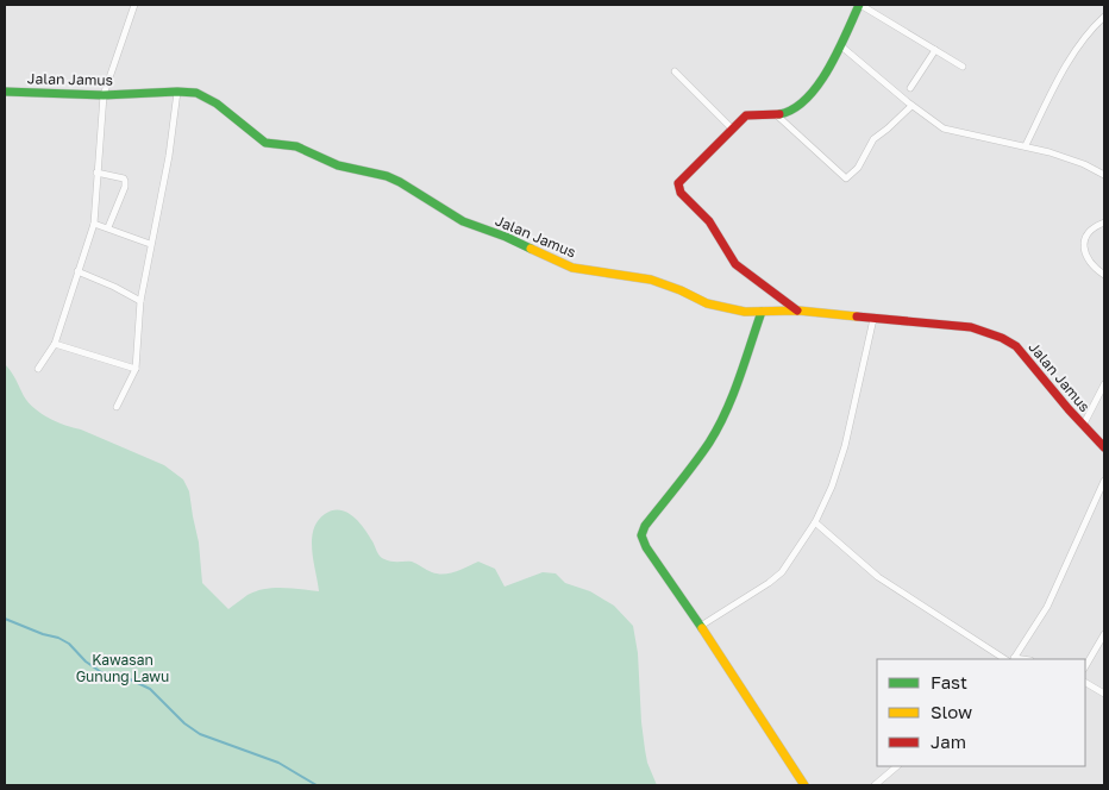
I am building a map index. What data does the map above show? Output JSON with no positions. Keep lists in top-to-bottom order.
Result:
{
  "streets": {
    "street": ["Jalan Jamus"]
  },
  "parks": ["Kawasan Gunung Lawu"],
  "legend": ["Fast", "Slow", "Jam"]
}
